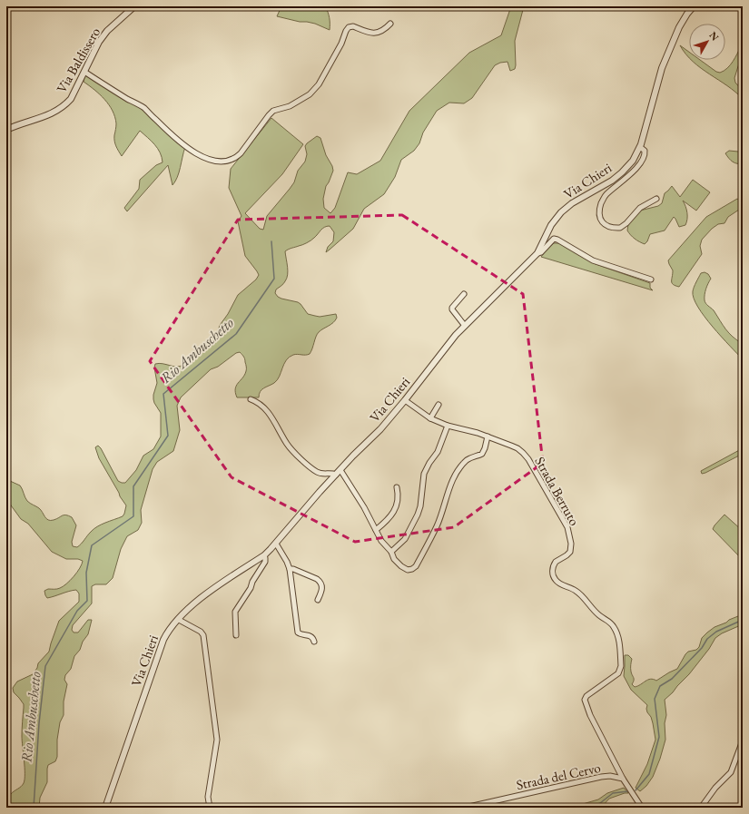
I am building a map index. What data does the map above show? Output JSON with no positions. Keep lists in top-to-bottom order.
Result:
{
  "streets": {
    "street": [
      "Via Baldissero",
      "Via Chieri",
      "Strada Berruto",
      "Strada del Cervo"
    ]
  },
  "crossings": [
    ["Via Chieri", "Strada Berruto"],
    ["Strada Berruto", "Strada del Cervo"]
  ],
  "water": ["Rio Ambuschetto"],
  "north": "top right"
}
